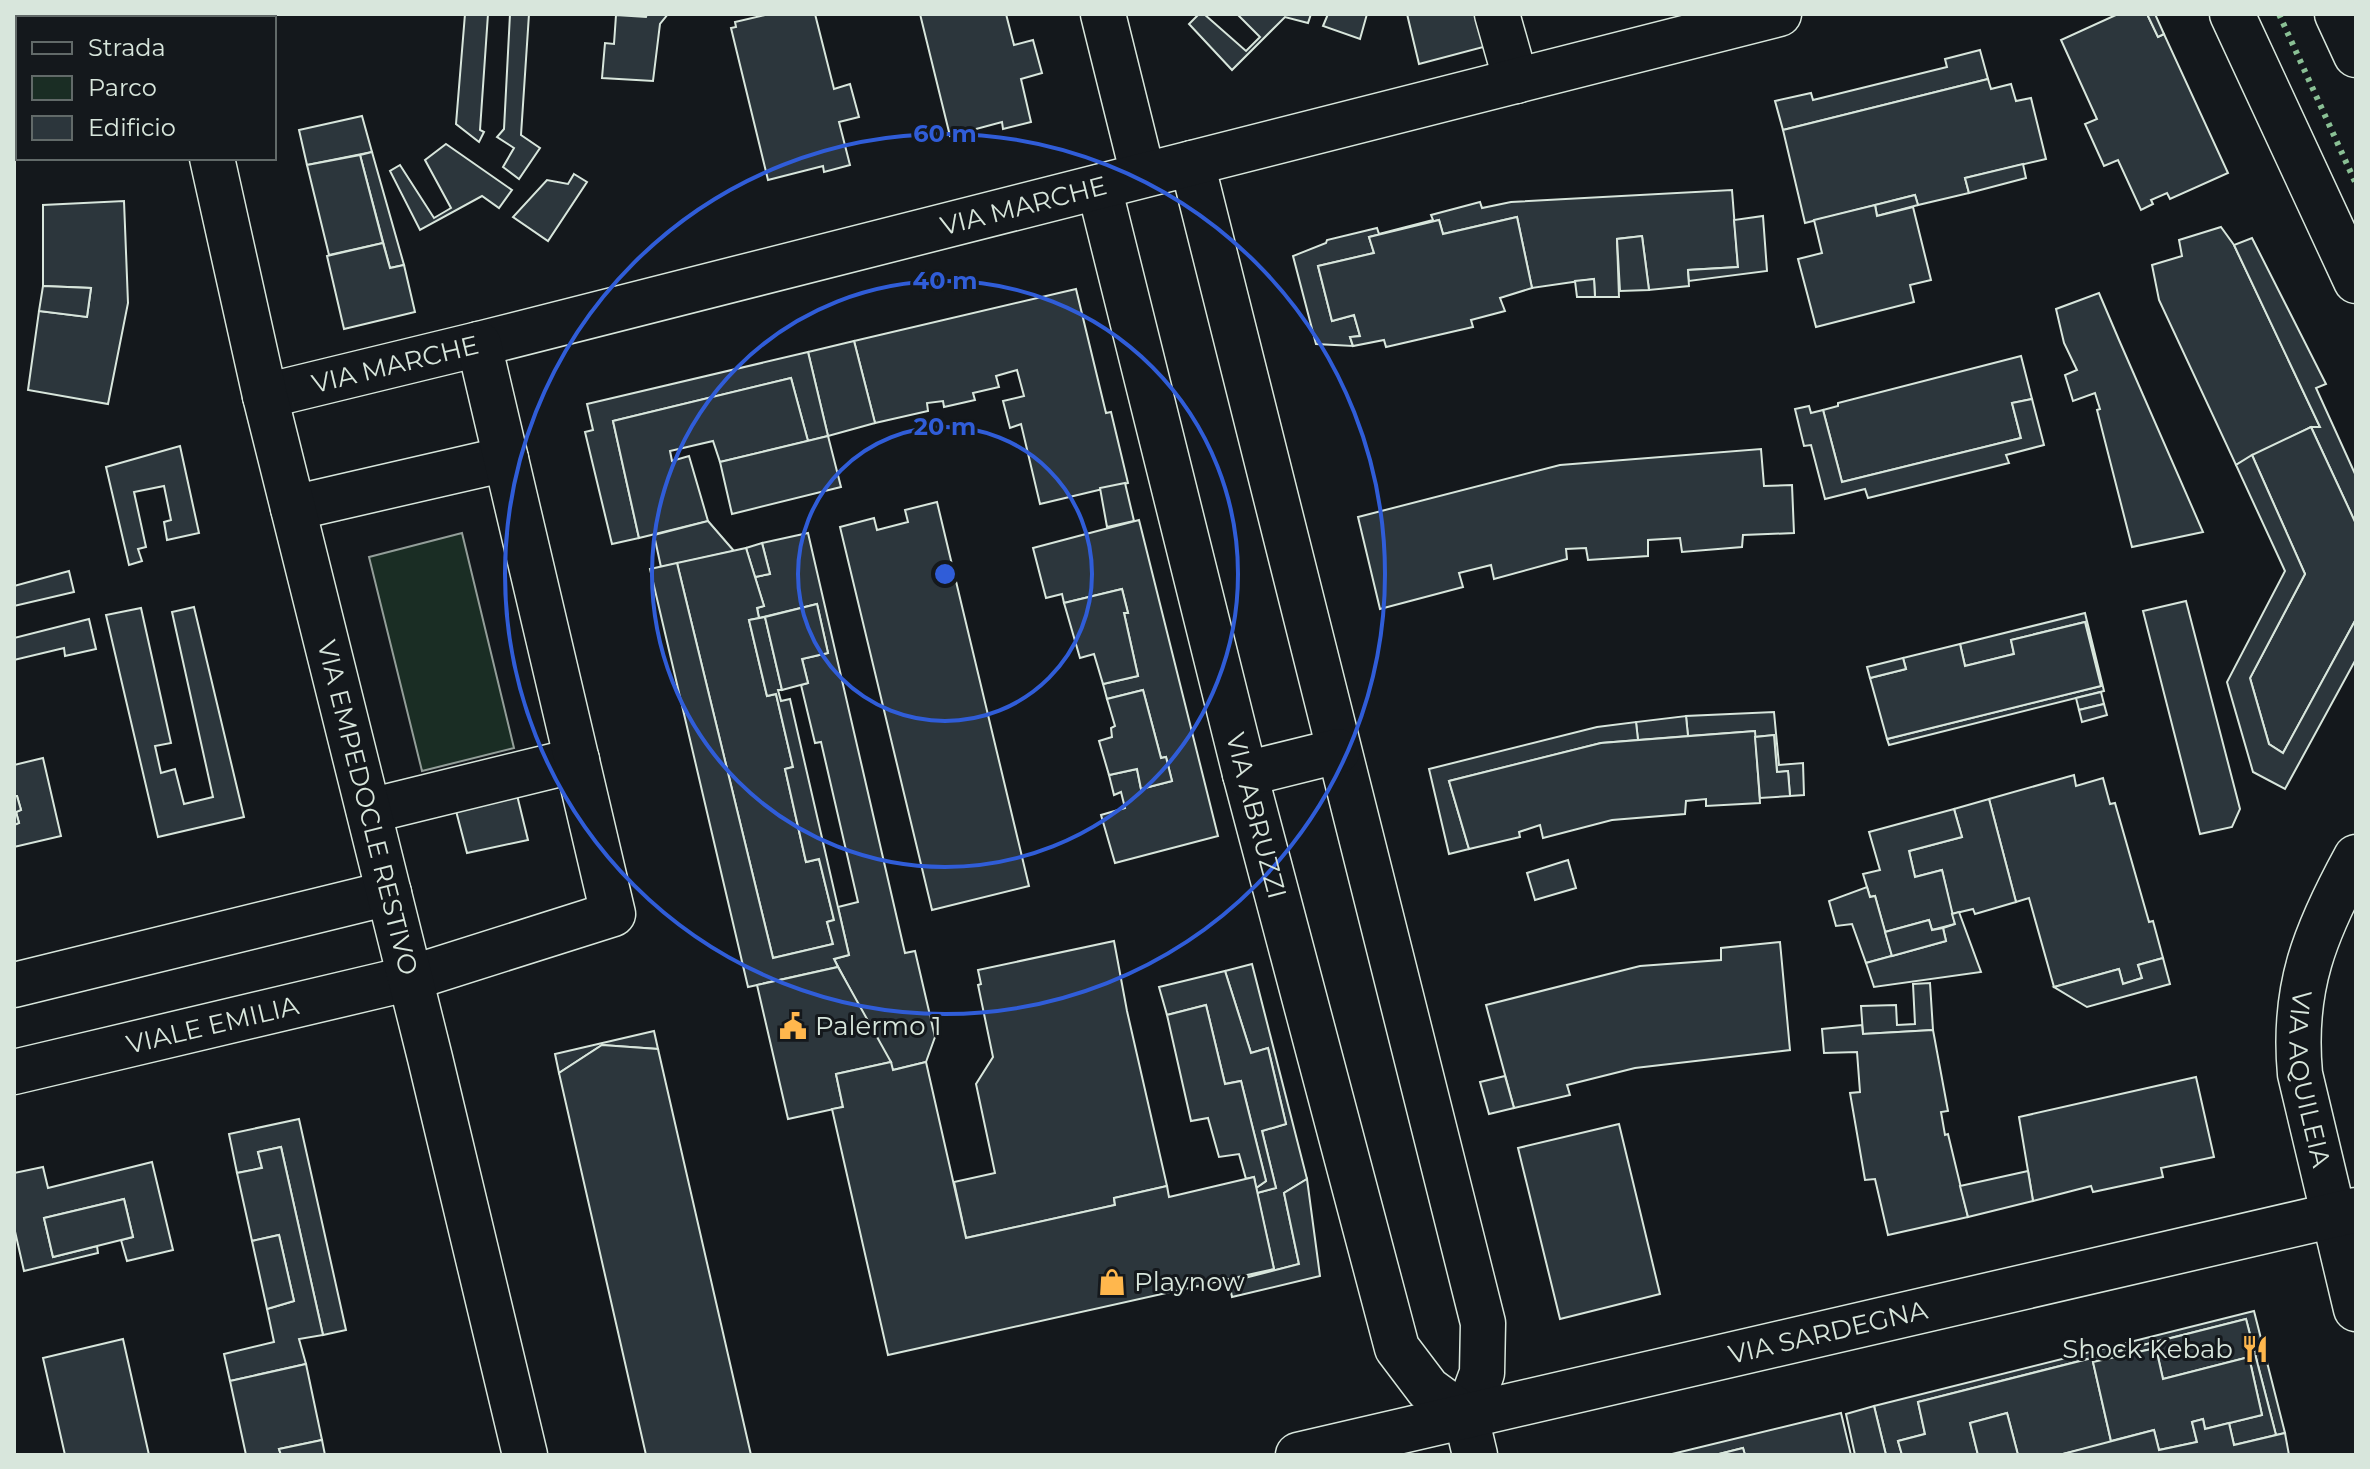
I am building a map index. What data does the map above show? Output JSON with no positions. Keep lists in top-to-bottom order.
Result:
{
  "streets": {
    "street": [
      "VIA MARCHE",
      "VIA EMPEDOCLE RESTIVO",
      "VIA ABRUZZI",
      "VIALE EMILIA",
      "VIA AQUILEIA",
      "VIA SARDEGNA"
    ]
  },
  "crossings": [
    ["VIA MARCHE", "VIA EMPEDOCLE RESTIVO"],
    ["VIA MARCHE", "VIA ABRUZZI"],
    ["VIA EMPEDOCLE RESTIVO", "VIALE EMILIA"],
    ["VIA ABRUZZI", "VIA SARDEGNA"],
    ["VIA AQUILEIA", "VIA SARDEGNA"]
  ],
  "places": {
    "public building": ["Palermo 1"],
    "shop": ["Playnow"],
    "restaurant": ["Shock Kebab"]
  },
  "legend": ["Strada", "Parco", "Edificio"],
  "rings": ["60 m", "40 m", "20 m"]
}
